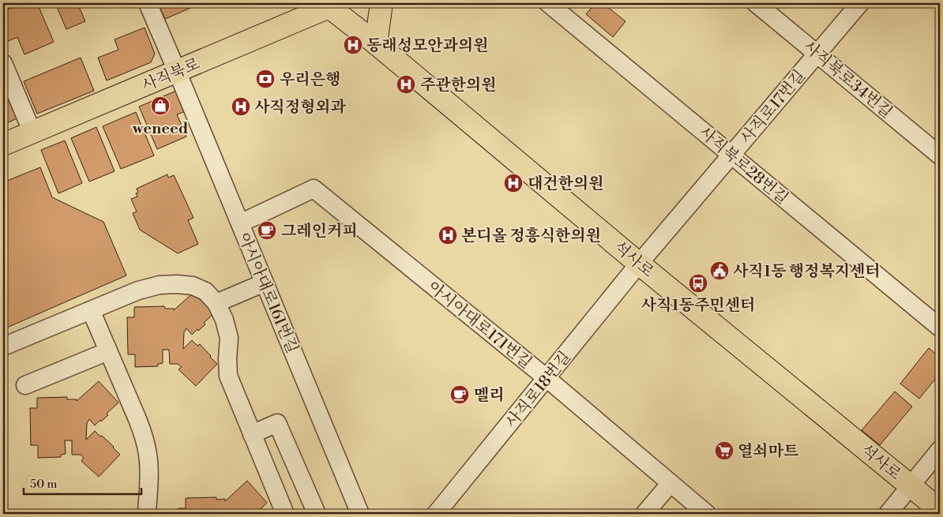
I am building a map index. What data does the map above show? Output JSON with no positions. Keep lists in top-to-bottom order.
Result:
{
  "streets": {
    "main road": ["사직북로", "석사로"],
    "street": [
      "사직북로34번길",
      "사직로17번길",
      "사직북로28번길",
      "아시아대로161번길",
      "아시아대로171번길",
      "사직로18번길"
    ]
  },
  "crossings": [
    ["사직북로", "석사로"],
    ["사직북로", "아시아대로161번길"],
    ["사직북로34번길", "사직로17번길"],
    ["사직로17번길", "사직북로28번길"],
    ["사직로17번길", "석사로"],
    ["사직로17번길", "사직로18번길"],
    ["석사로", "사직로18번길"],
    ["아시아대로161번길", "아시아대로171번길"],
    ["아시아대로171번길", "사직로18번길"]
  ],
  "places": {
    "hospital": [
      "동래성모안과의원",
      "주관한의원",
      "사직정형외과",
      "대건한의원",
      "본디올 정흥식한의원"
    ],
    "bank": ["우리은행"],
    "shop": ["weneed"],
    "cafe": ["그레인커피", "멜리"],
    "public building": ["사직1동 행정복지센터"],
    "bus stop": ["사직1동주민센터"],
    "supermarket": ["열쇠마트"]
  },
  "scale_bar": "50 m"
}
